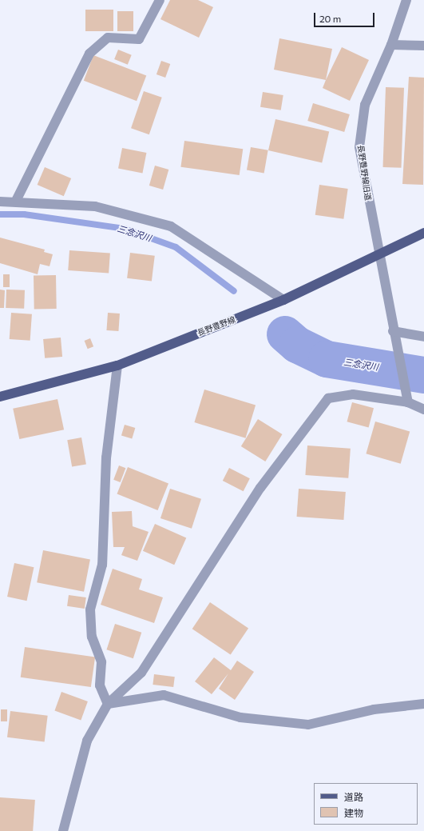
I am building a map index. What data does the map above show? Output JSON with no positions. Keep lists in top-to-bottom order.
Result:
{
  "streets": {
    "main road": ["長野豊野線"],
    "street": ["長野豊野線旧道"]
  },
  "crossings": [
    ["長野豊野線旧道", "長野豊野線"]
  ],
  "water": ["三念沢川"],
  "legend": ["道路", "建物"],
  "scale_bar": "20 m"
}
